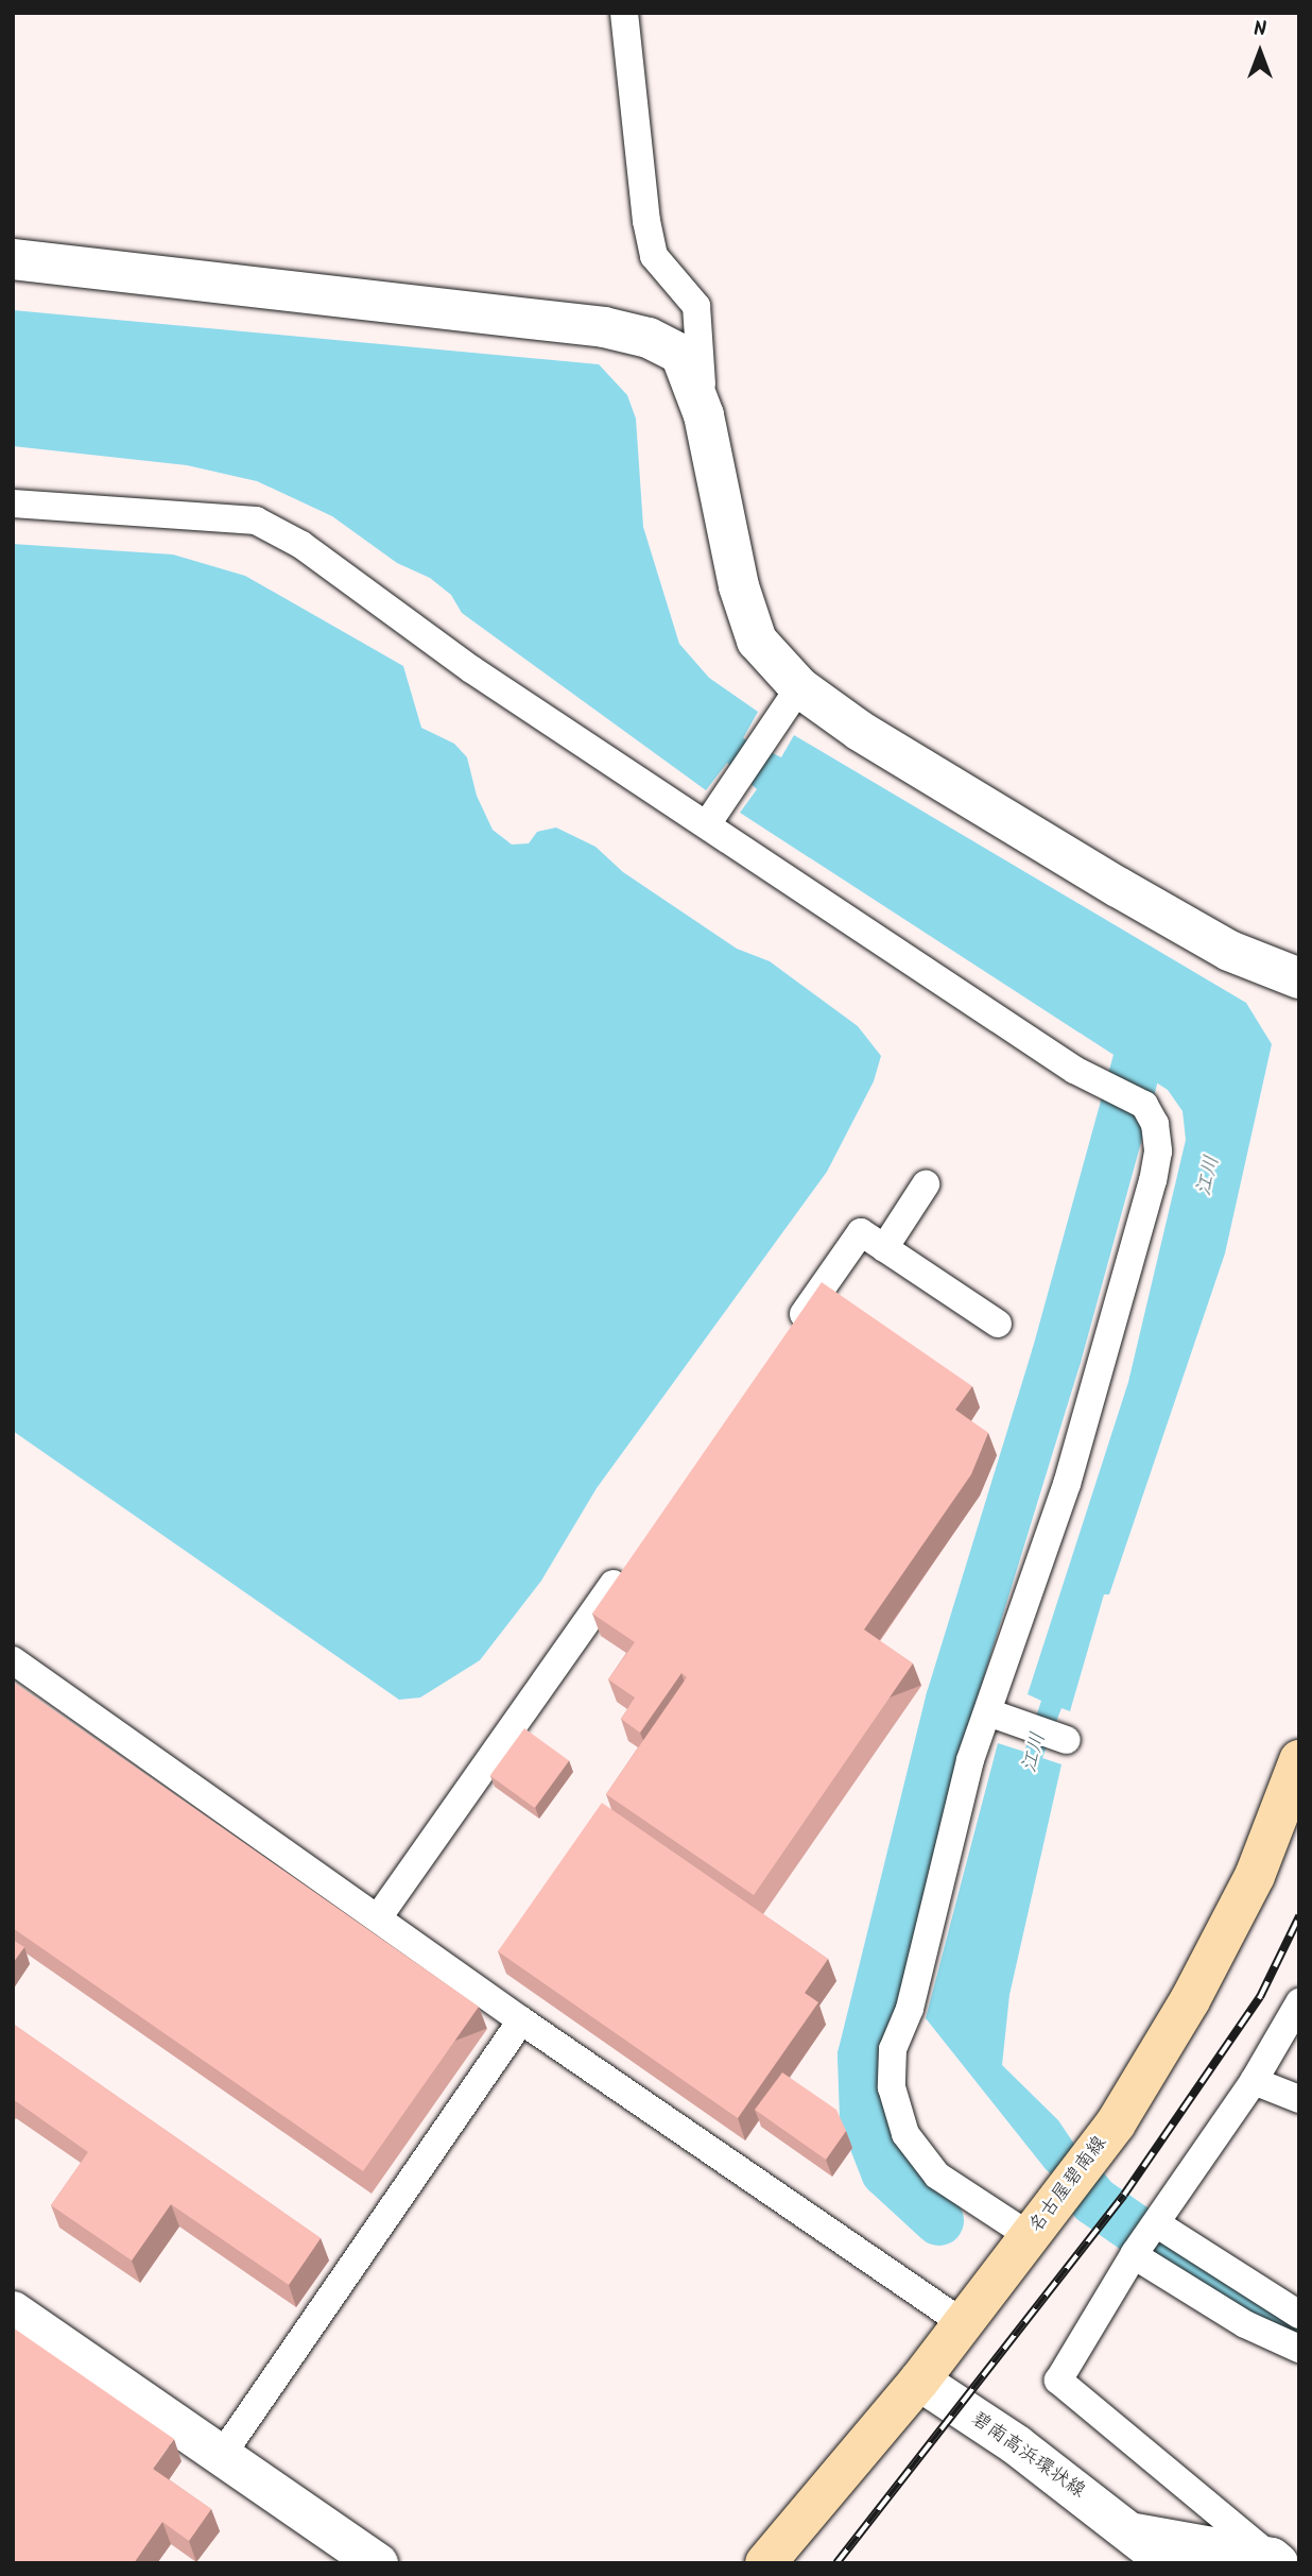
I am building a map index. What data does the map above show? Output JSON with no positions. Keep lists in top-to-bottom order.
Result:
{
  "streets": {
    "main road": ["名古屋碧南線"],
    "street": ["碧南高浜環状線"]
  },
  "crossings": [
    ["名古屋碧南線", "碧南高浜環状線"]
  ],
  "water": ["江川"],
  "north": "top"
}
